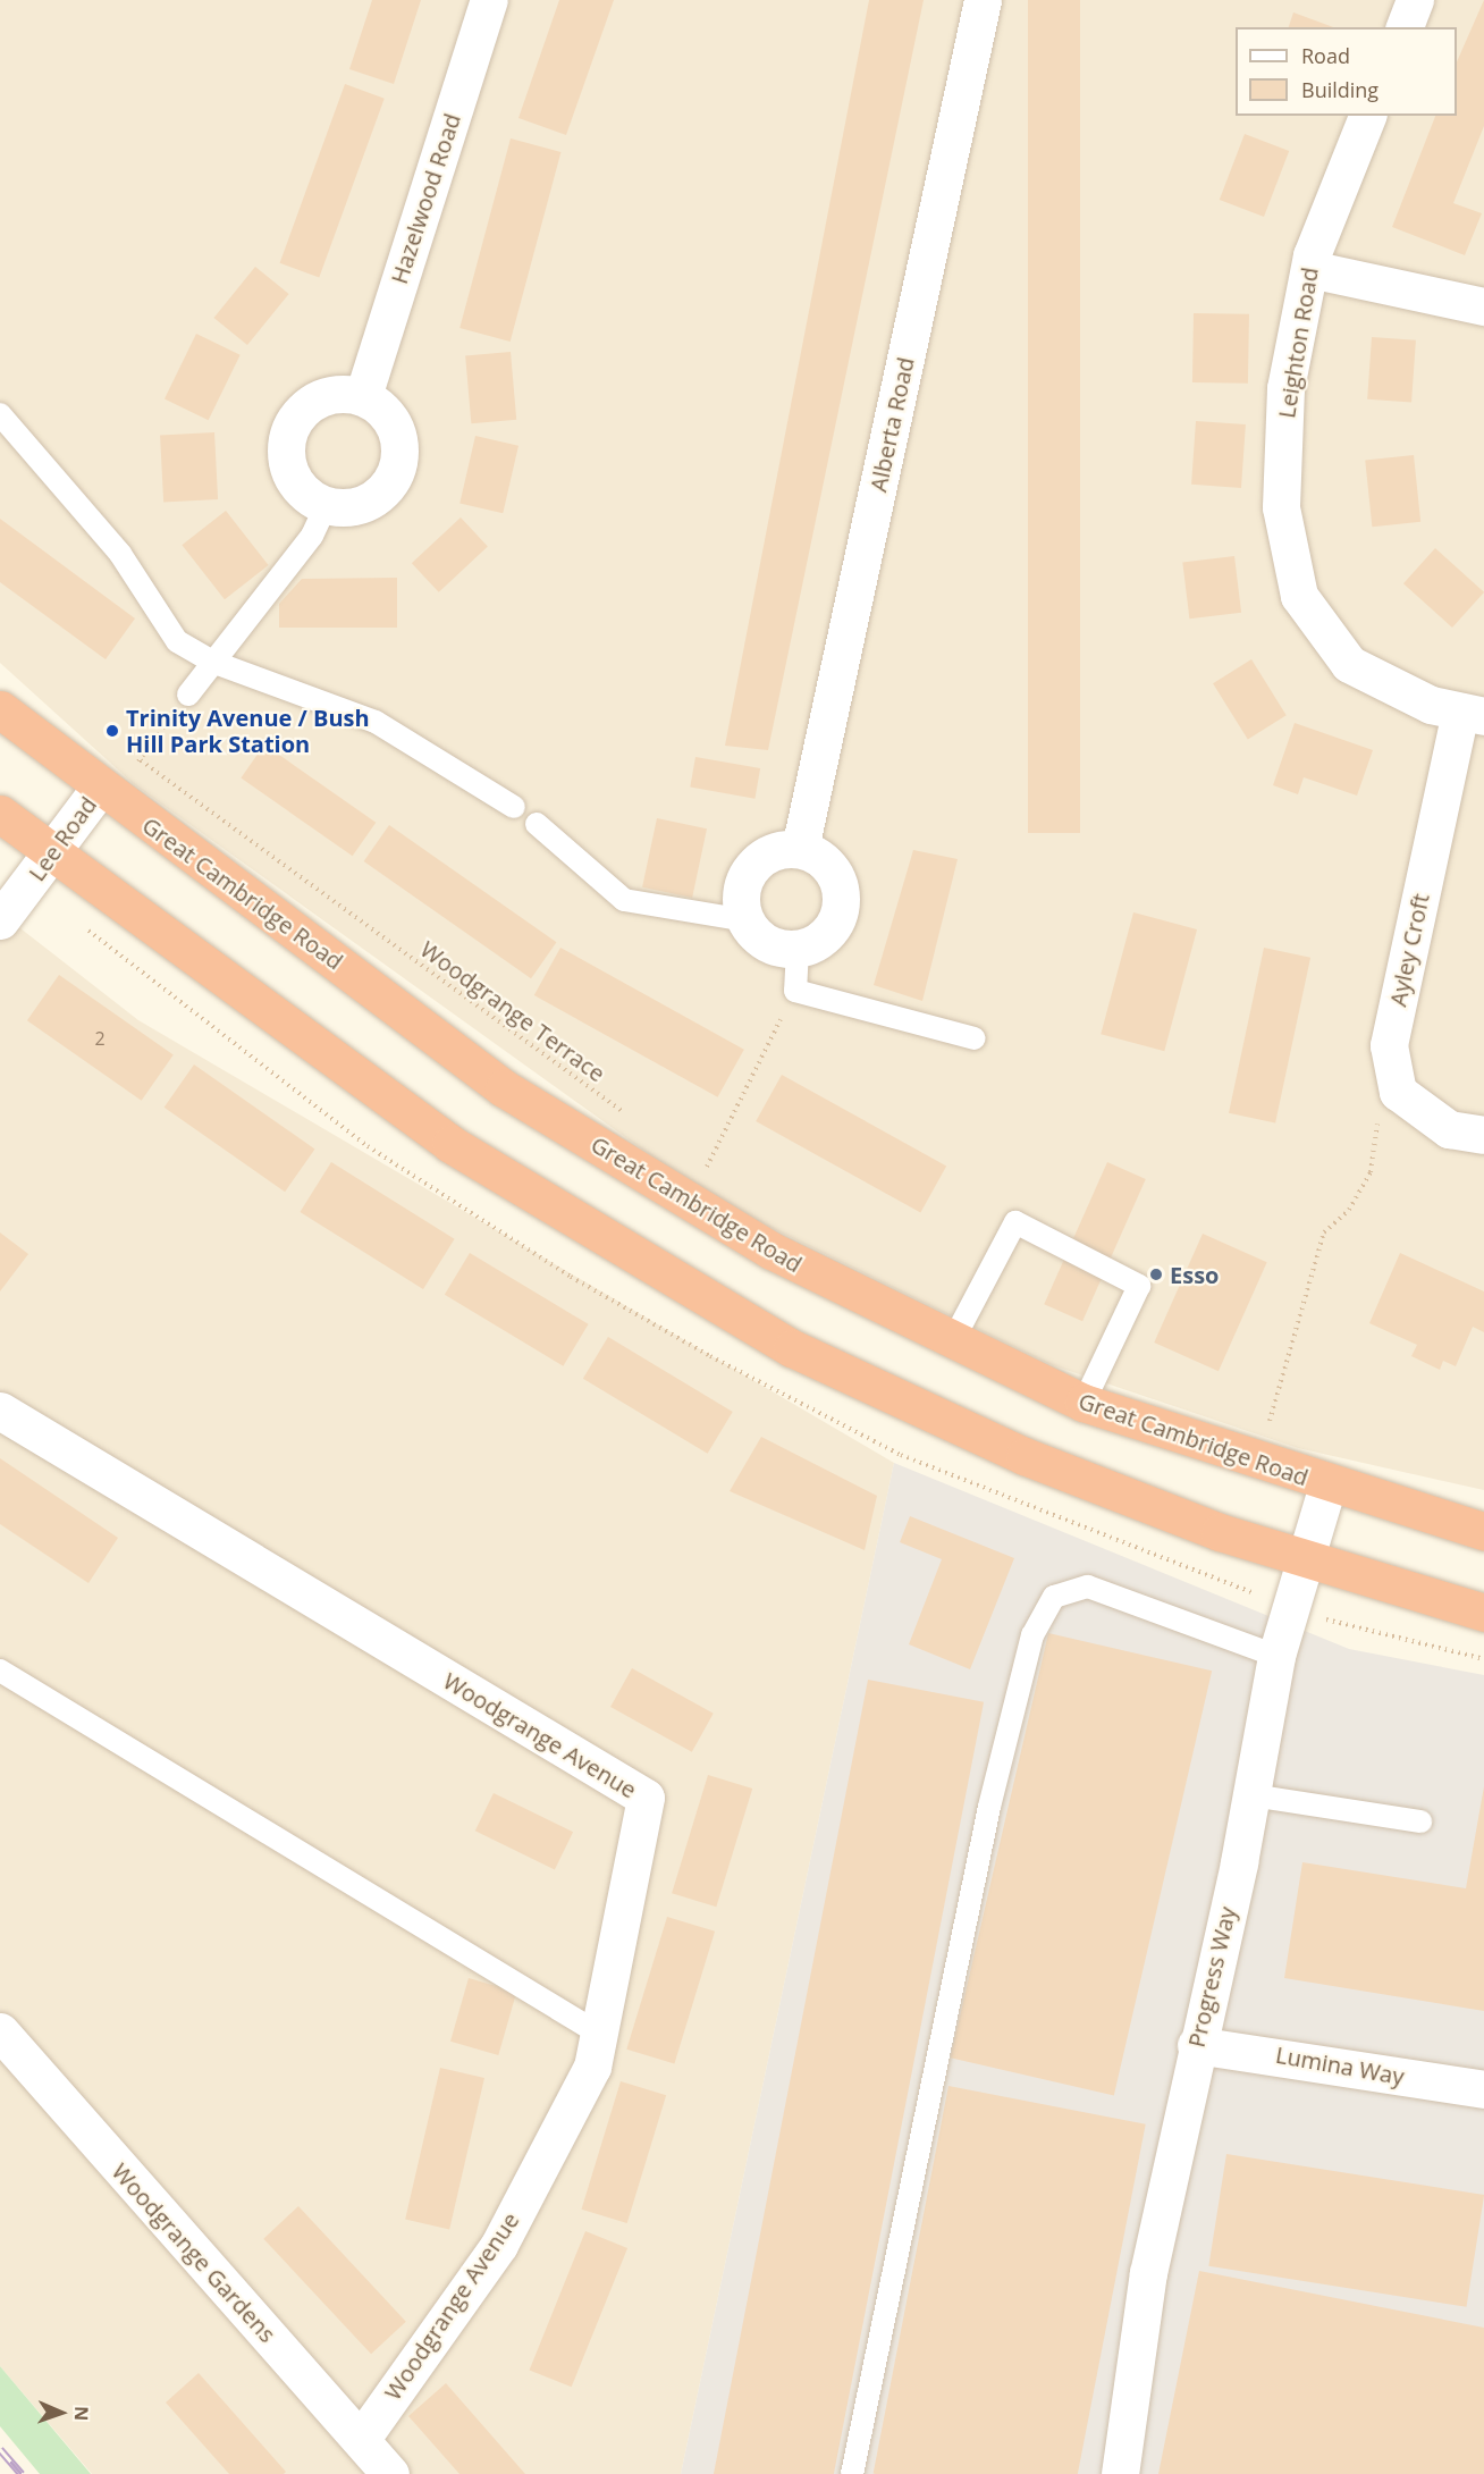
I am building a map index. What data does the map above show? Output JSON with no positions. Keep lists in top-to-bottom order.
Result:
{
  "streets": {
    "highway": ["Great Cambridge Road"],
    "street": [
      "Hazelwood Road",
      "Leighton Road",
      "Alberta Road",
      "Lee Road",
      "Ayley Croft",
      "Woodgrange Avenue",
      "Progress Way",
      "Lumina Way",
      "Woodgrange Gardens"
    ],
    "path": ["Woodgrange Terrace"]
  },
  "crossings": [
    ["Leighton Road", "Ayley Croft"],
    ["Lee Road", "Great Cambridge Road"],
    ["Great Cambridge Road", "Progress Way"],
    ["Woodgrange Avenue", "Woodgrange Gardens"],
    ["Progress Way", "Lumina Way"]
  ],
  "places": ["Trinity Avenue / Bush Hill Park Station", "Esso"],
  "house_numbers": ["2"],
  "legend": ["Road", "Building"],
  "north": "right"
}
